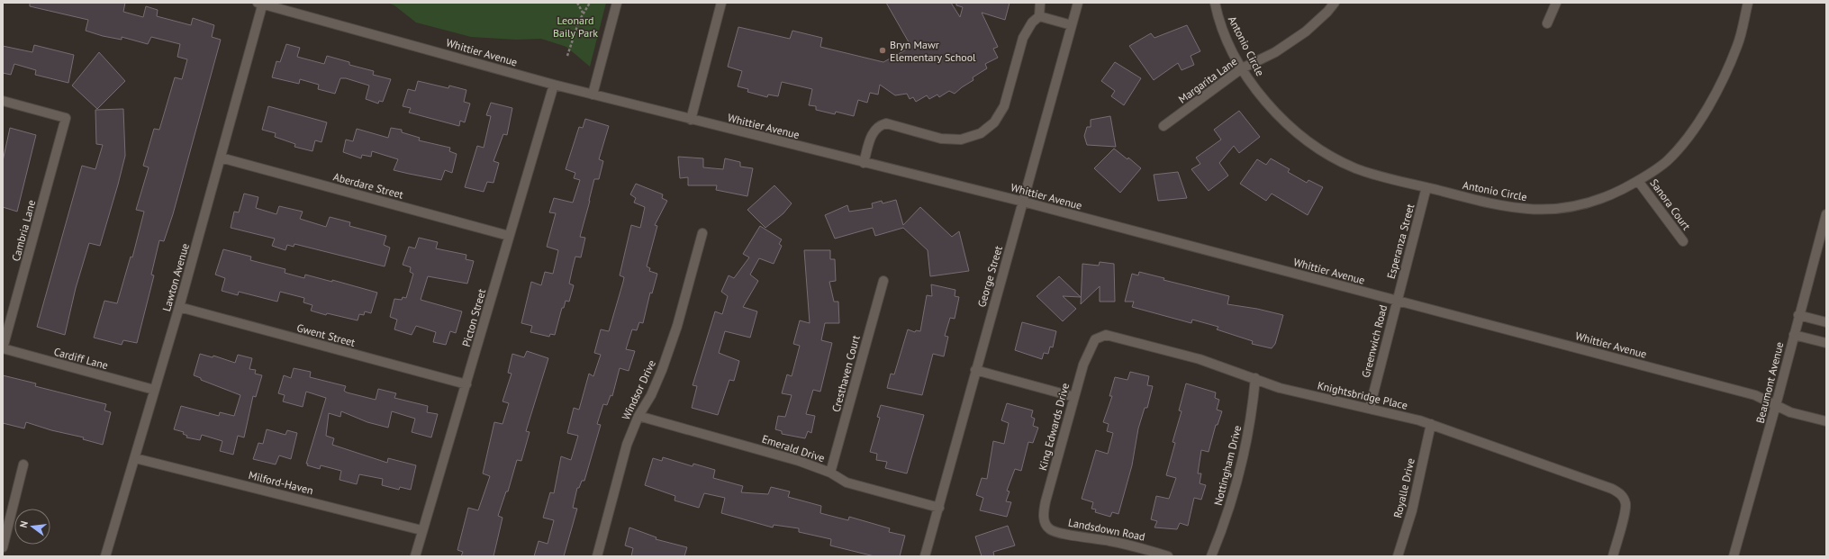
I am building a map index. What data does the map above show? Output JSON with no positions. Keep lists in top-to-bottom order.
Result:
{
  "streets": {
    "street": [
      "Antonio Circle",
      "Whittier Avenue",
      "Margarita Lane",
      "Aberdare Street",
      "Sanora Court",
      "Cambria Lane",
      "Esperanza Street",
      "George Street",
      "Lawton Avenue",
      "Picton Street",
      "Gwent Street",
      "Greenwich Road",
      "Cardiff Lane",
      "Cresthaven Court",
      "Beaumont Avenue",
      "Windsor Drive",
      "Knightsbridge Place",
      "King Edwards Drive",
      "Emerald Drive",
      "Nottingham Drive",
      "Milford-Haven",
      "Royalle Drive",
      "Landsdown Road"
    ]
  },
  "crossings": [
    ["Antonio Circle", "Margarita Lane"],
    ["Antonio Circle", "Sanora Court"],
    ["Antonio Circle", "Esperanza Street"],
    ["Whittier Avenue", "Esperanza Street"],
    ["Whittier Avenue", "George Street"],
    ["Whittier Avenue", "Lawton Avenue"],
    ["Whittier Avenue", "Picton Street"],
    ["Whittier Avenue", "Greenwich Road"],
    ["Whittier Avenue", "Beaumont Avenue"],
    ["Aberdare Street", "Lawton Avenue"],
    ["Aberdare Street", "Picton Street"],
    ["Cambria Lane", "Cardiff Lane"],
    ["Esperanza Street", "Greenwich Road"],
    ["George Street", "Emerald Drive"],
    ["Lawton Avenue", "Gwent Street"],
    ["Lawton Avenue", "Cardiff Lane"],
    ["Lawton Avenue", "Milford-Haven"],
    ["Picton Street", "Gwent Street"],
    ["Picton Street", "Milford-Haven"],
    ["Greenwich Road", "Knightsbridge Place"],
    ["Cresthaven Court", "Emerald Drive"],
    ["Windsor Drive", "Emerald Drive"],
    ["Knightsbridge Place", "King Edwards Drive"],
    ["Knightsbridge Place", "Nottingham Drive"],
    ["Knightsbridge Place", "Royalle Drive"],
    ["King Edwards Drive", "Landsdown Road"]
  ],
  "parks": ["Leonard Baily Park"],
  "places": ["Bryn Mawr Elementary School"],
  "north": "left"
}
